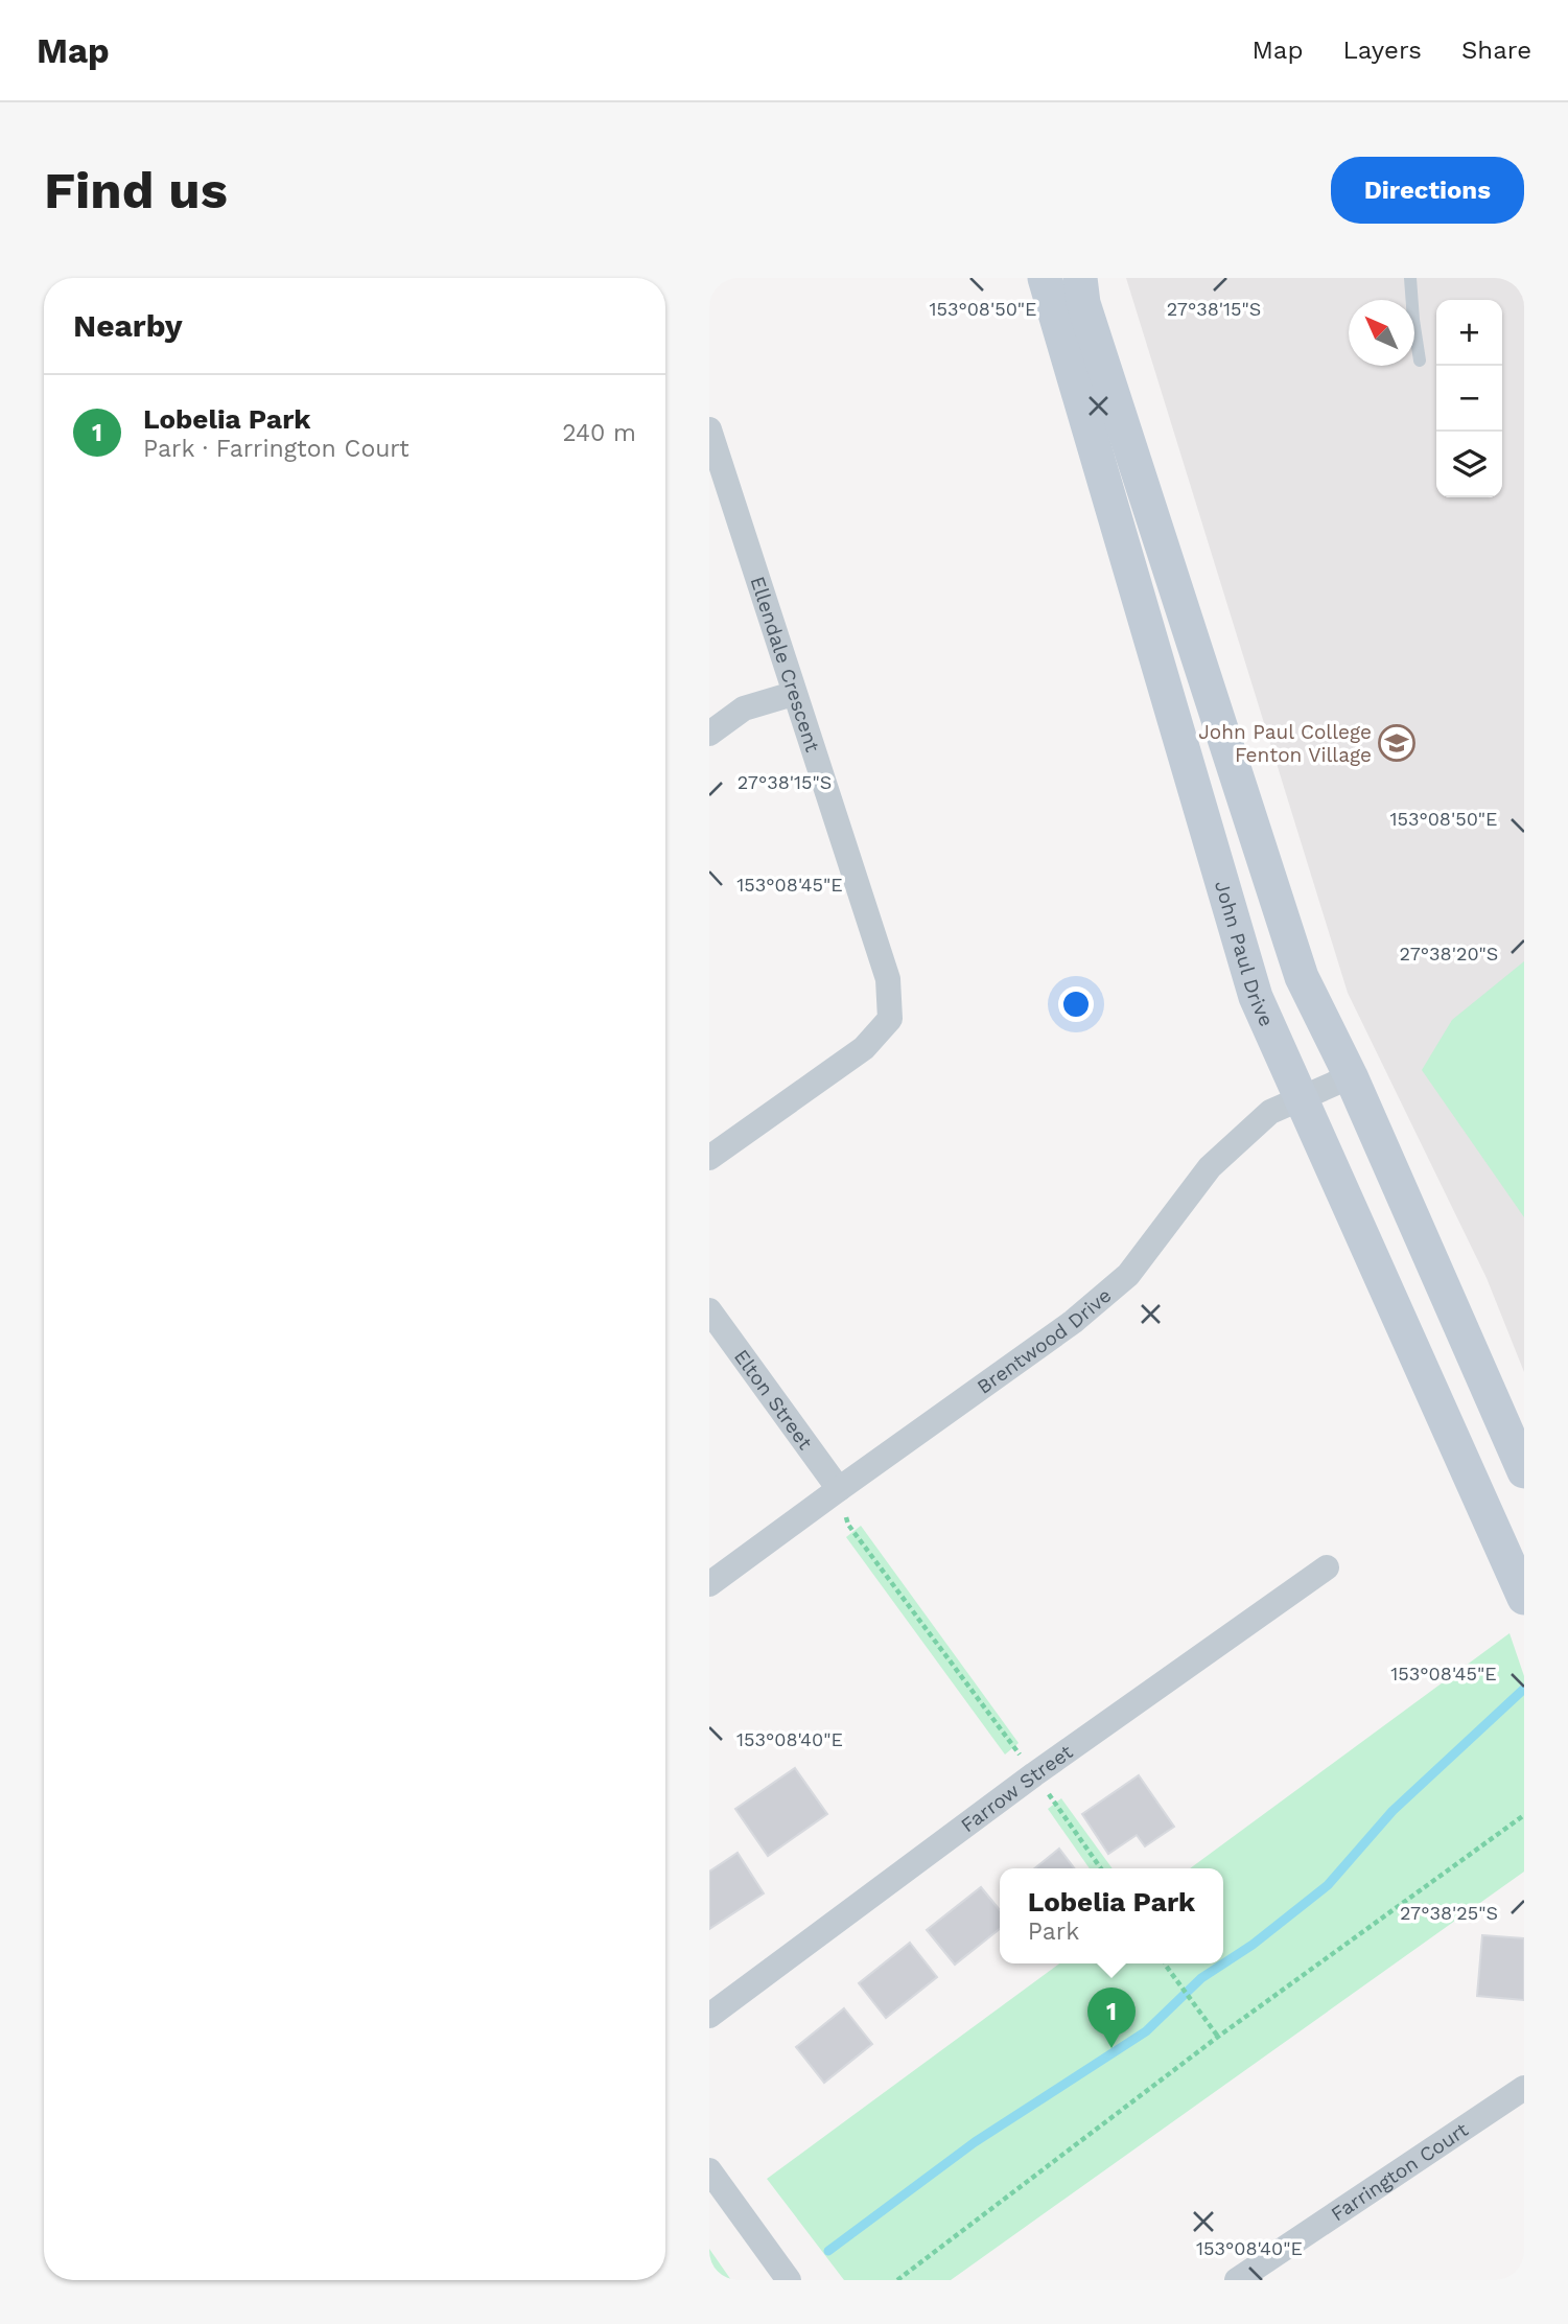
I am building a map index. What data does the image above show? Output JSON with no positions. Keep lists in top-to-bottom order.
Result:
{
  "streets": {
    "street": [
      "Ellendale Crescent",
      "John Paul Drive",
      "Brentwood Drive",
      "Elton Street",
      "Farrow Street",
      "Farrington Court"
    ]
  },
  "crossings": [
    ["John Paul Drive", "Brentwood Drive"],
    ["Brentwood Drive", "Elton Street"]
  ],
  "places": {
    "school or university": ["John Paul College Fenton Village"]
  },
  "north": "top left",
  "page": {
    "header": "Map",
    "nav": ["Map", "Layers", "Share"],
    "buttons": "Directions",
    "title": "Find us",
    "heading": "Nearby",
    "map_buttons": ["+", "−"],
    "list": [
      {
        "mark": "1",
        "name": "Lobelia Park",
        "note": "Park · Farrington Court",
        "value": "240 m"
      }
    ],
    "popup": ["Lobelia Park", "Park"],
    "pins": "1"
  },
  "coordinates": [
    "153°08'50\"E",
    "27°38'15\"S",
    "153°08'45\"E",
    "27°38'20\"S",
    "153°08'40\"E",
    "27°38'25\"S"
  ]
}
